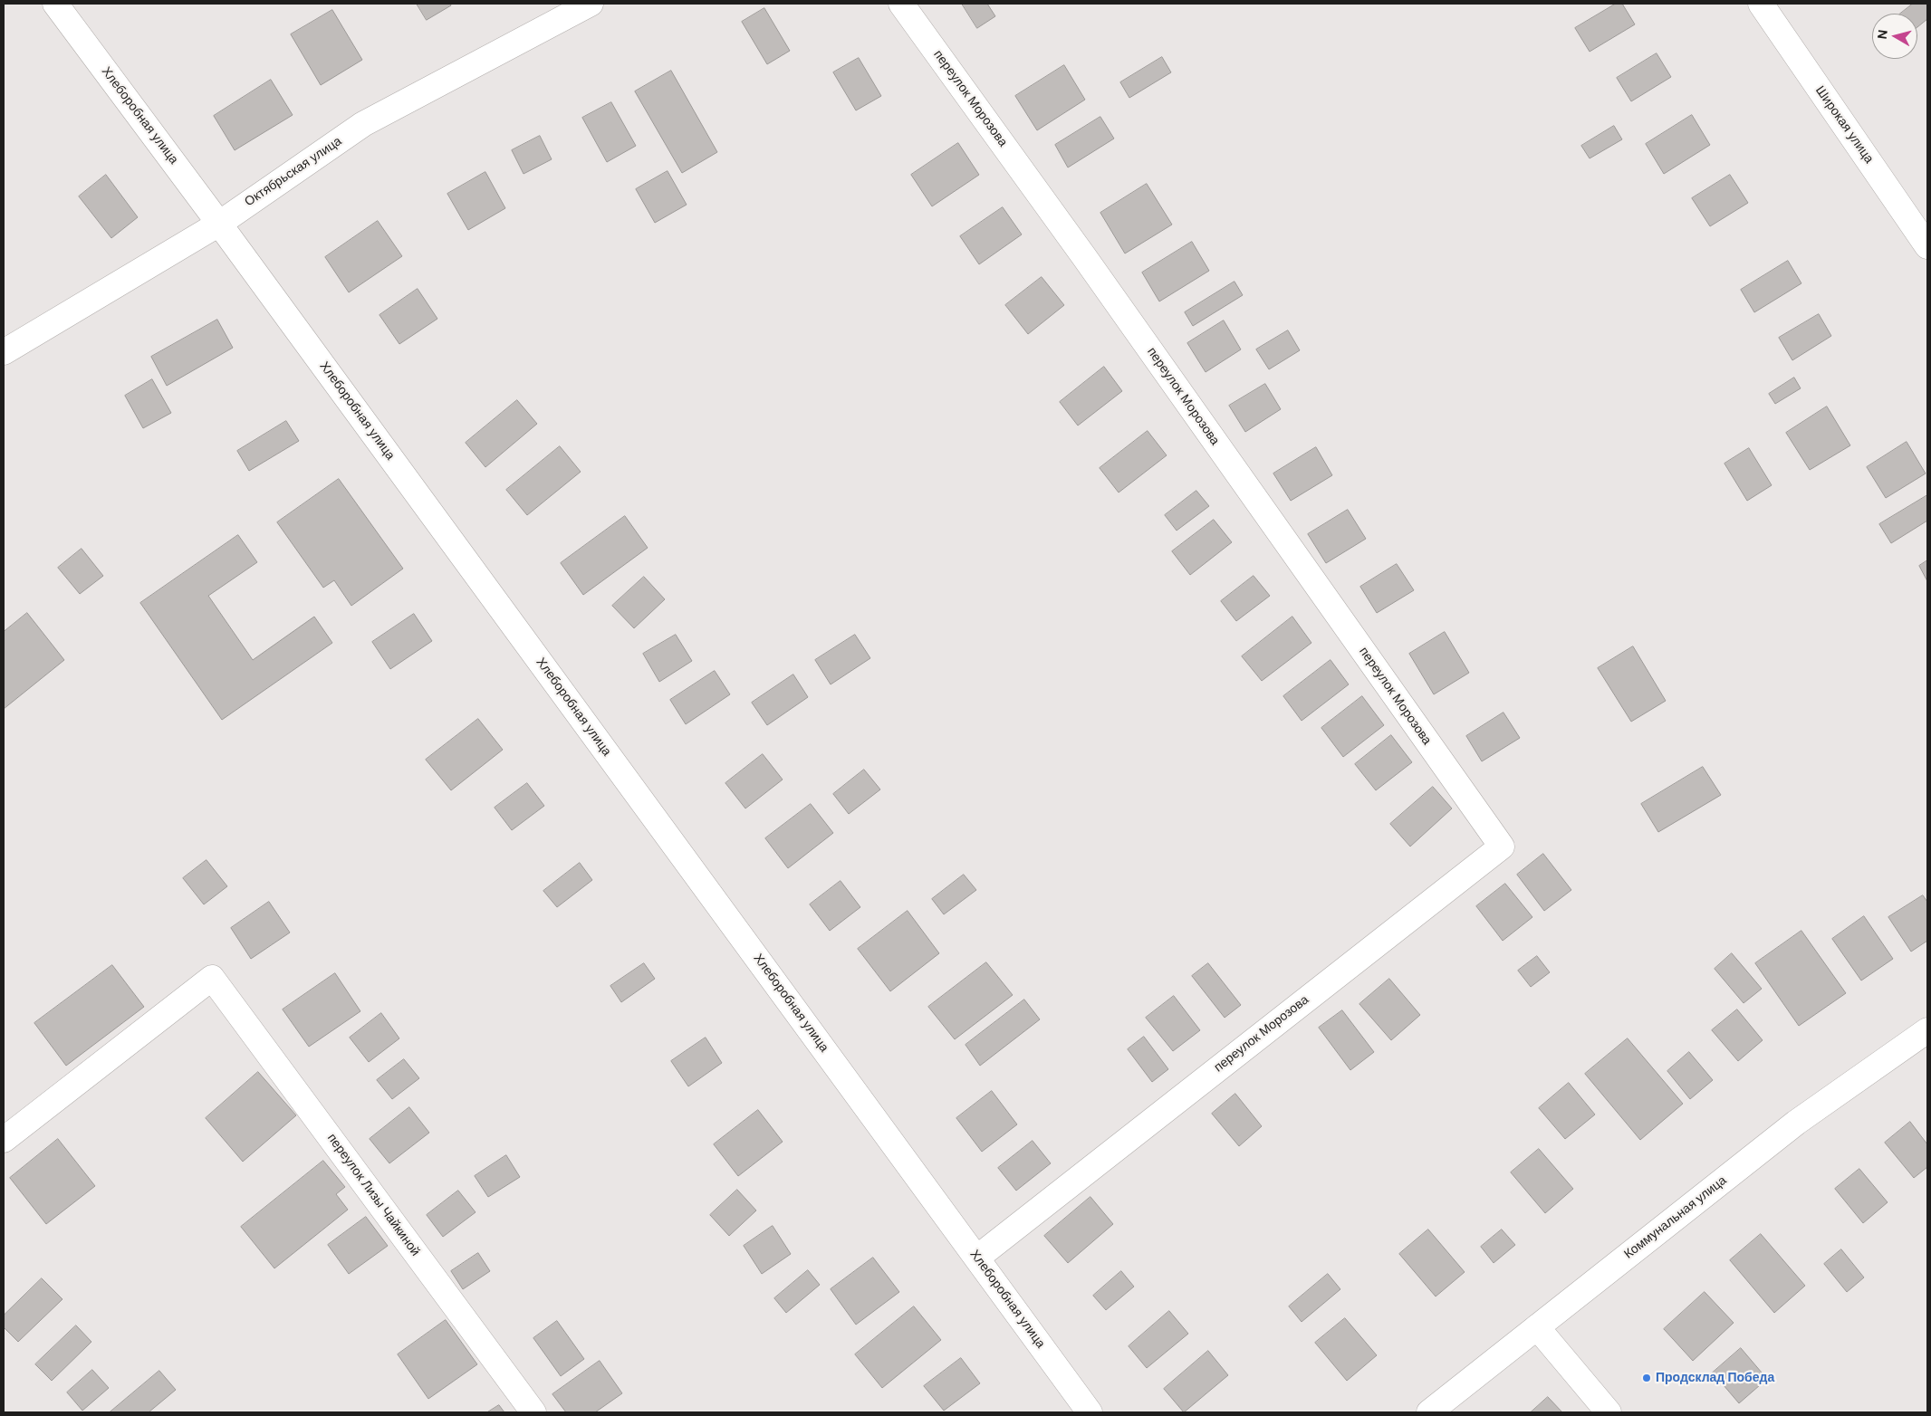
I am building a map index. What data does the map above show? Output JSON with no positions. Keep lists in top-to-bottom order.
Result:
{
  "streets": {
    "street": [
      "переулок Морозова",
      "Хлеборобная улица",
      "Широкая улица",
      "Октябрьская улица",
      "переулок Лизы Чайкиной",
      "Коммунальная улица"
    ]
  },
  "crossings": [
    ["переулок Морозова", "Хлеборобная улица"],
    ["Хлеборобная улица", "Октябрьская улица"]
  ],
  "places": ["Продсклад Победа"],
  "north": "left"
}
